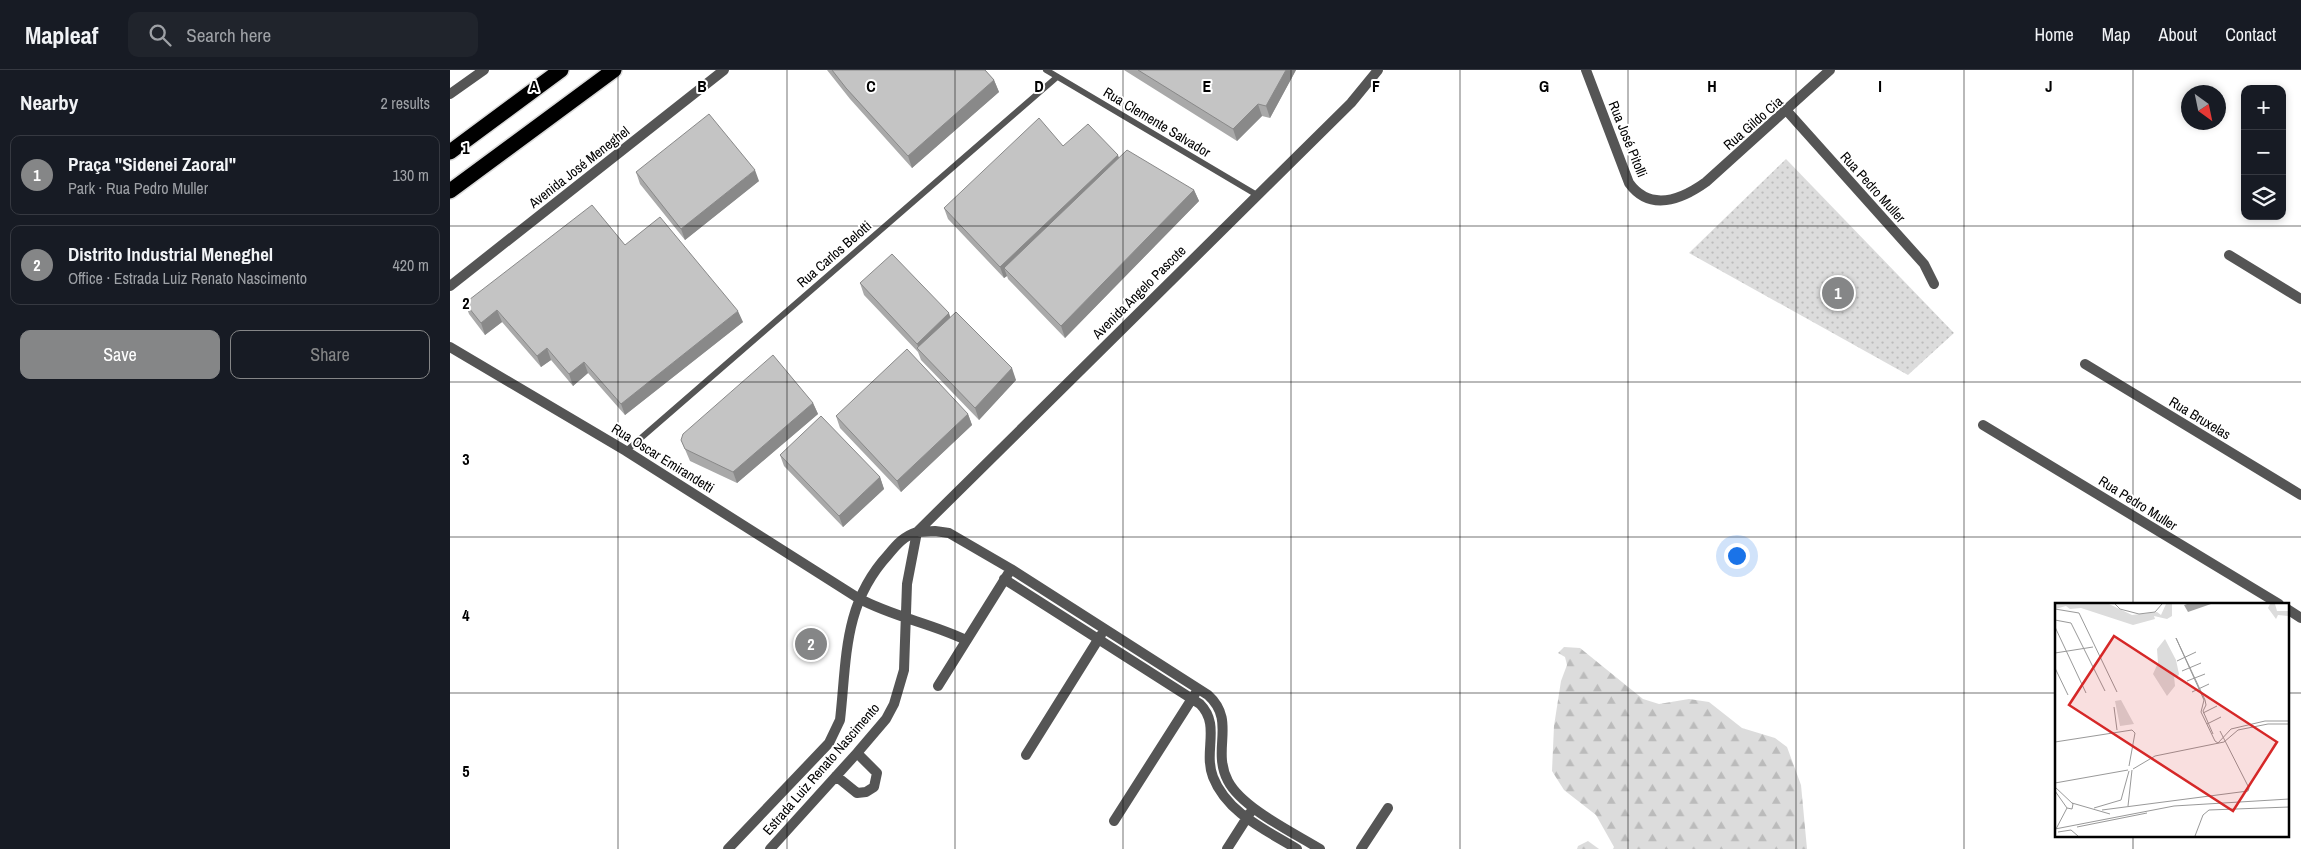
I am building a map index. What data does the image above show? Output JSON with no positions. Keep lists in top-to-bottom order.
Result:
{
  "streets": {
    "street": [
      "Rua Gildo Cia",
      "Rua José Pitolli",
      "Avenida José Meneghel",
      "Rua Pedro Muller",
      "Avenida Angelo Pascote",
      "Rua Bruxelas",
      "Rua Oscar Emirandetti",
      "Estrada Luiz Renato Nascimento"
    ],
    "lane": ["Rua Clemente Salvador", "Rua Carlos Belotti"]
  },
  "crossings": [
    ["Rua Clemente Salvador", "Rua Carlos Belotti"],
    ["Rua Clemente Salvador", "Avenida Angelo Pascote"],
    ["Rua Gildo Cia", "Rua José Pitolli"],
    ["Rua Gildo Cia", "Rua Pedro Muller"],
    ["Rua Carlos Belotti", "Rua Oscar Emirandetti"],
    ["Avenida Angelo Pascote", "Rua Oscar Emirandetti"],
    ["Avenida Angelo Pascote", "Estrada Luiz Renato Nascimento"],
    ["Rua Oscar Emirandetti", "Estrada Luiz Renato Nascimento"]
  ],
  "north": "bottom right",
  "page": {
    "header": "Mapleaf",
    "search": "Search here",
    "nav": [
      "Home",
      "Map",
      "About",
      "Contact"
    ],
    "heading": ["Nearby", "2 results"],
    "map_buttons": ["+", "−"],
    "list": [
      {
        "mark": "1",
        "name": "Praça \"Sidenei Zaoral\"",
        "note": "Park · Rua Pedro Muller",
        "value": "130 m"
      },
      {
        "mark": "2",
        "name": "Distrito Industrial Meneghel",
        "note": "Office · Estrada Luiz Renato Nascimento",
        "value": "420 m"
      }
    ],
    "pins": ["1", "2"],
    "buttons": ["Save", "Share"]
  },
  "grid": {
    "columns": [
      "A",
      "B",
      "C",
      "D",
      "E",
      "F",
      "G",
      "H",
      "I",
      "J"
    ],
    "rows": [
      "1",
      "2",
      "3",
      "4",
      "5"
    ]
  }
}
